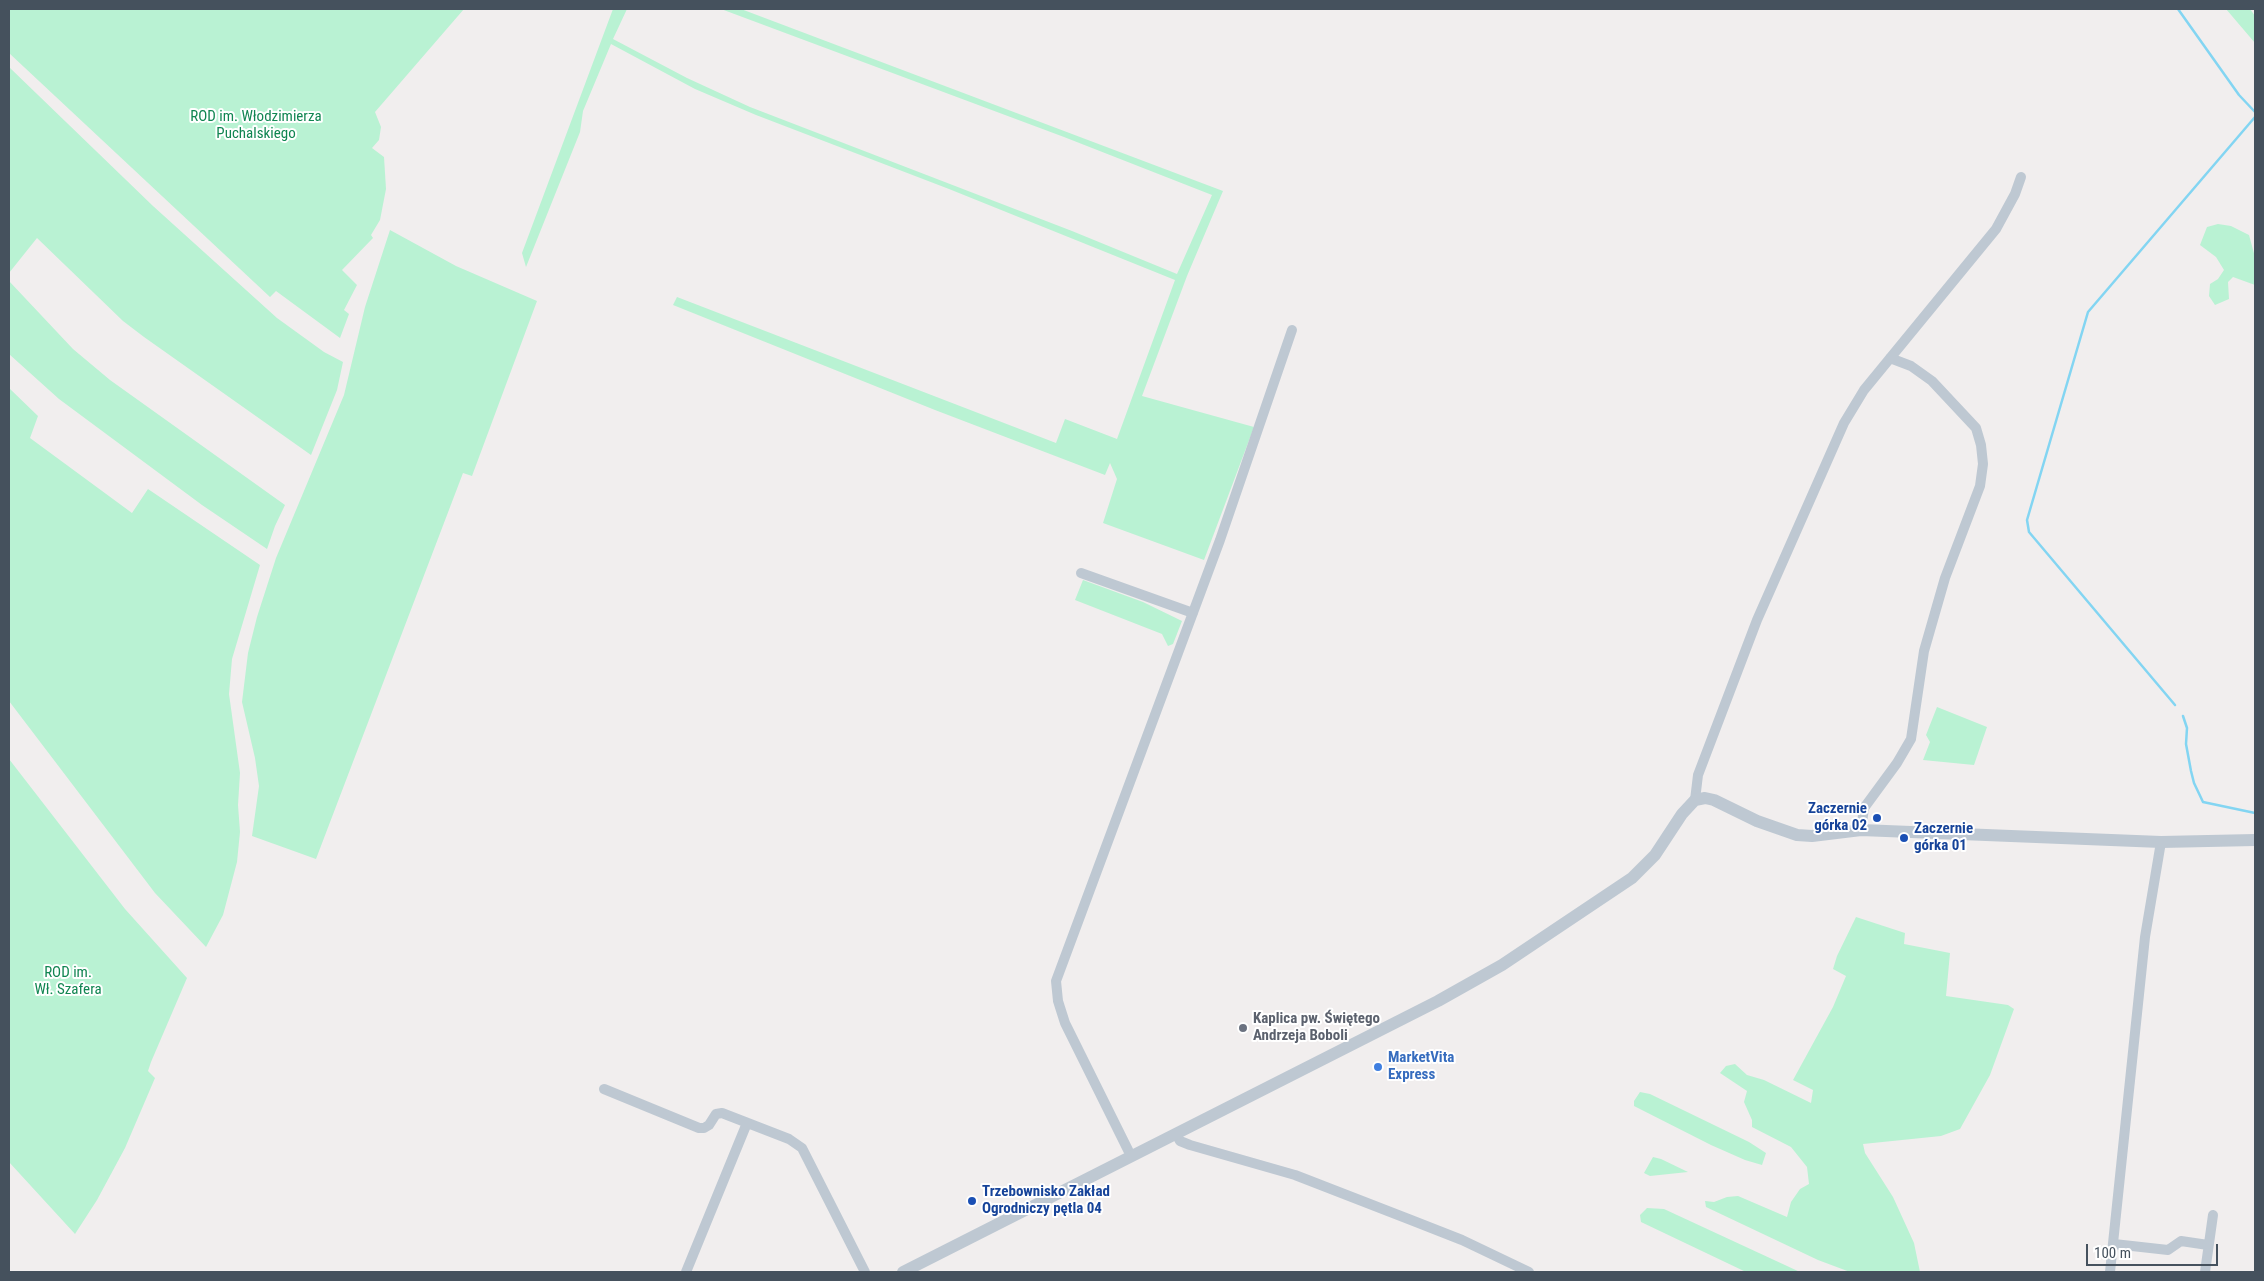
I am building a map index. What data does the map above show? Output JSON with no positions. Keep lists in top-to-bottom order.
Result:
{
  "parks": ["ROD im. Włodzimierza Puchalskiego", "ROD im. Wł. Szafera"],
  "places": [
    "Zaczernie górka 02",
    "Zaczernie górka 01",
    "Kaplica pw. Świętego Andrzeja Boboli",
    "MarketVita Express",
    "Trzebownisko Zakład Ogrodniczy pętla 04"
  ],
  "scale_bar": "100 m"
}
